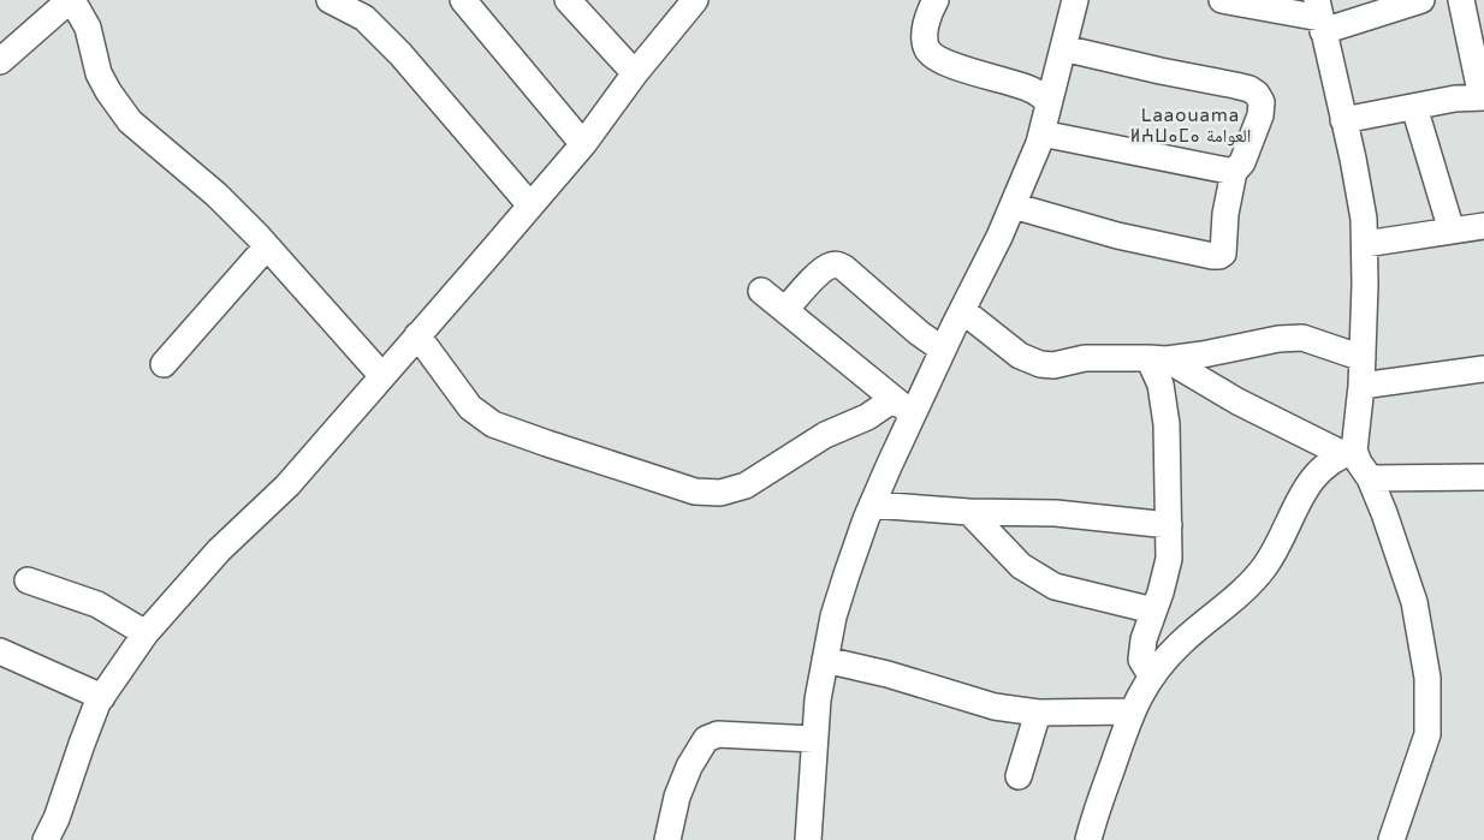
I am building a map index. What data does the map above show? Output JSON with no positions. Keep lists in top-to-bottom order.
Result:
{
  "districts": ["Laaouama ⵍⵄⵡⴰⵎⴰ العوامة"]
}
